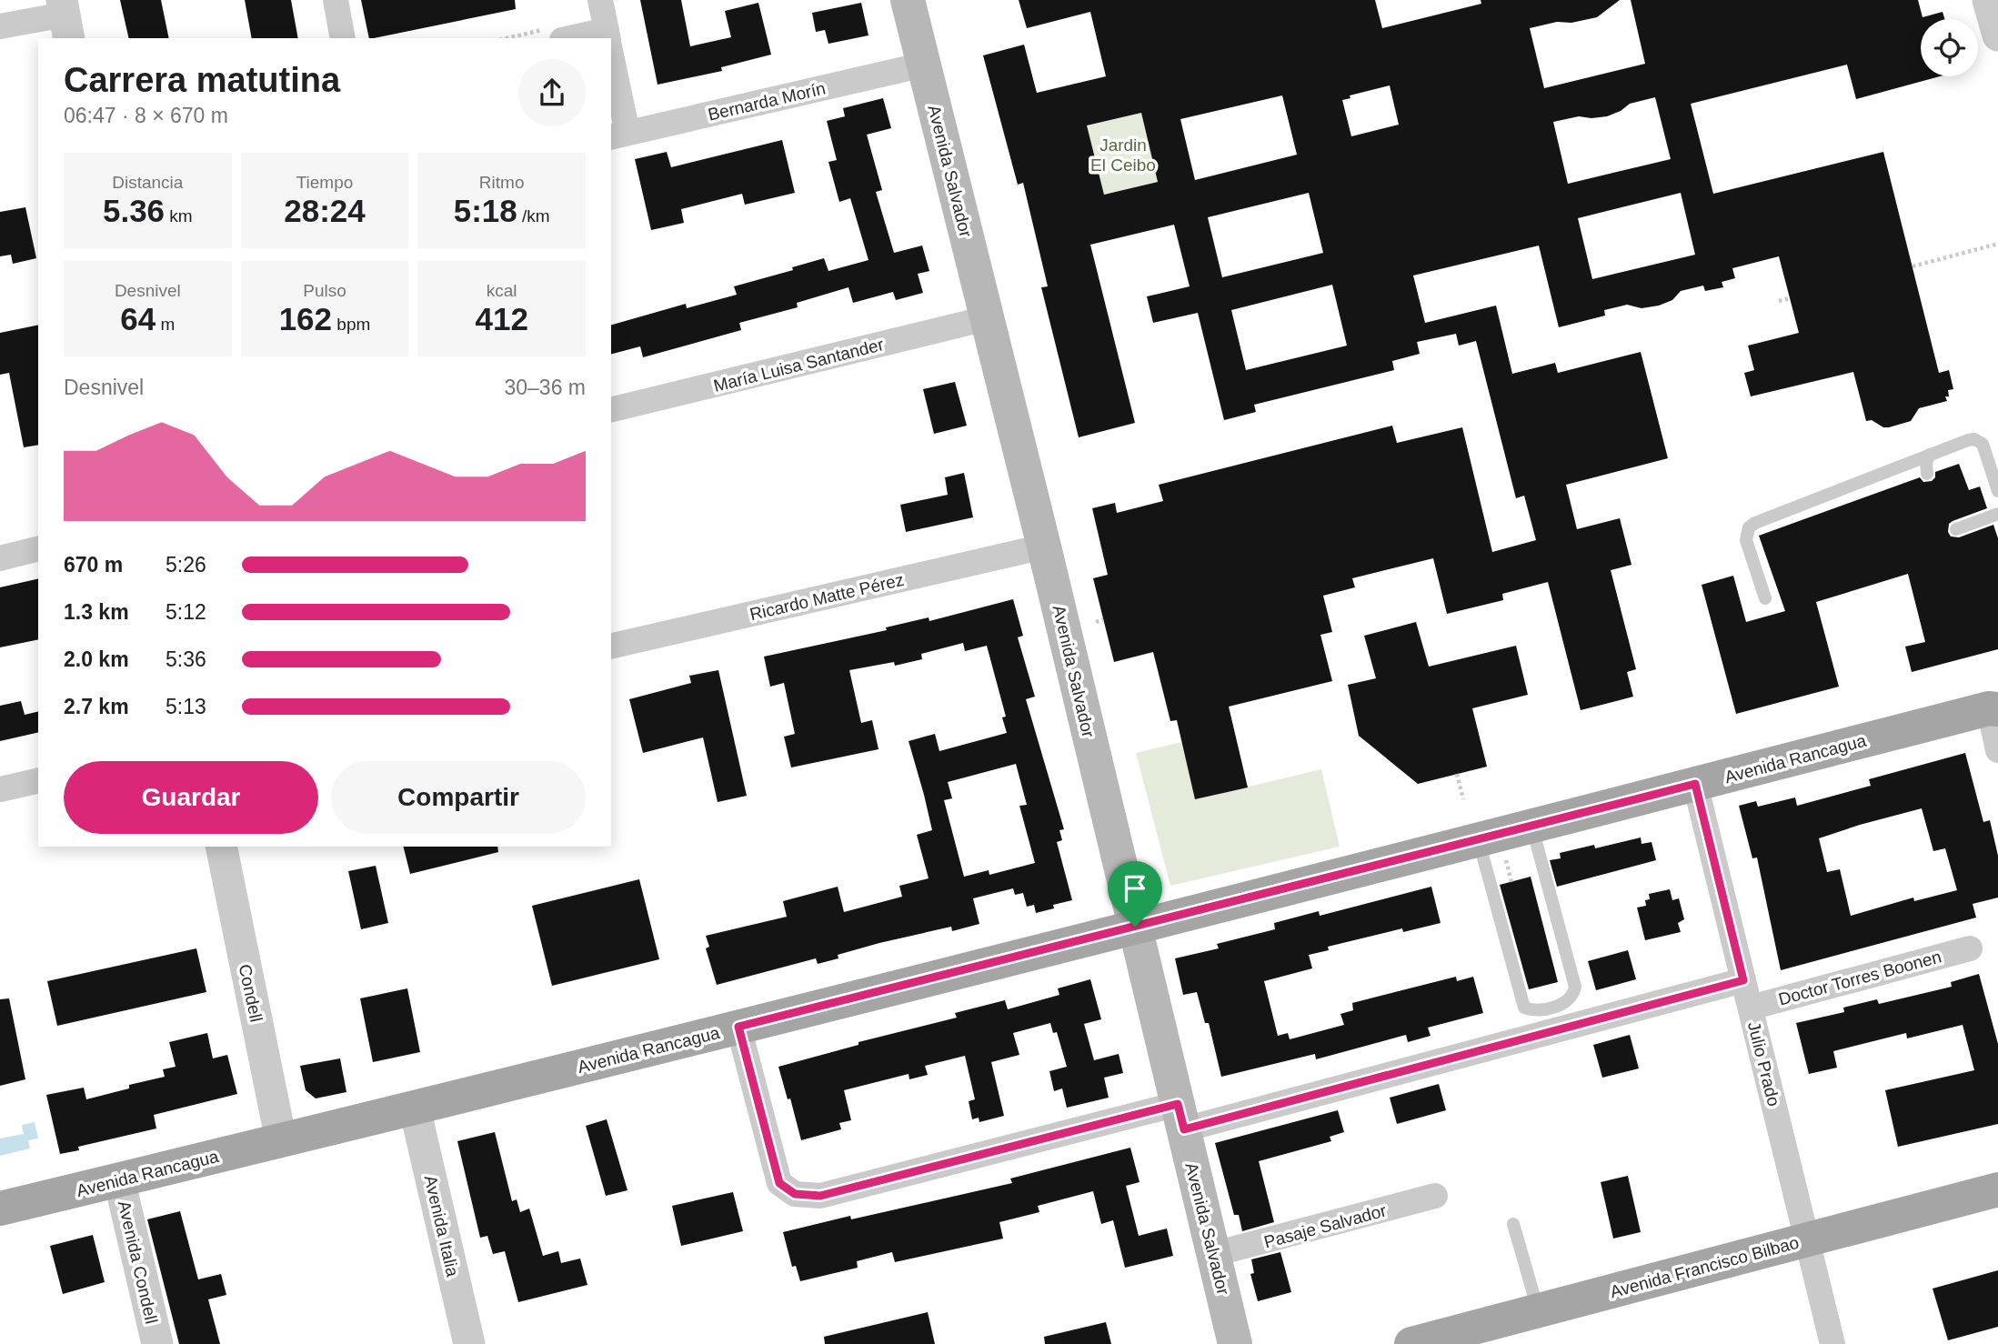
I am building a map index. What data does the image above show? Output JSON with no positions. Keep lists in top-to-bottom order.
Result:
{
  "streets": {
    "main road": ["Avenida Salvador", "Avenida Rancagua", "Avenida Francisco Bilbao"],
    "street": [
      "Bernarda Morín",
      "María Luisa Santander",
      "Ricardo Matte Pérez",
      "Doctor Torres Boonen",
      "Condell",
      "Julio Prado",
      "Avenida Italia",
      "Pasaje Salvador",
      "Avenida Condell"
    ]
  },
  "crossings": [
    ["Bernarda Morín", "Avenida Salvador"],
    ["Avenida Salvador", "María Luisa Santander"],
    ["Avenida Salvador", "Ricardo Matte Pérez"],
    ["Avenida Salvador", "Avenida Rancagua"],
    ["Avenida Salvador", "Pasaje Salvador"],
    ["Avenida Rancagua", "Condell"],
    ["Avenida Rancagua", "Julio Prado"],
    ["Avenida Rancagua", "Avenida Italia"],
    ["Avenida Rancagua", "Avenida Condell"],
    ["Doctor Torres Boonen", "Julio Prado"],
    ["Julio Prado", "Avenida Francisco Bilbao"]
  ],
  "parks": ["Jardin El Ceibo"],
  "page": {
    "heading": ["Carrera matutina", "06:47 · 8 × 670 m"],
    "stats": [
      ["Distancia", "5.36 km"],
      ["Tiempo", "28:24"],
      ["Ritmo", "5:18 /km"],
      ["Desnivel", "64 m"],
      ["Pulso", "162 bpm"],
      ["kcal", "412"]
    ],
    "chart": ["Desnivel", "30–36 m"],
    "list": [
      {
        "name": "670 m",
        "note": "5:26"
      },
      {
        "name": "1.3 km",
        "note": "5:12"
      },
      {
        "name": "2.0 km",
        "note": "5:36"
      },
      {
        "name": "2.7 km",
        "note": "5:13"
      }
    ],
    "buttons": ["Guardar", "Compartir"]
  }
}
